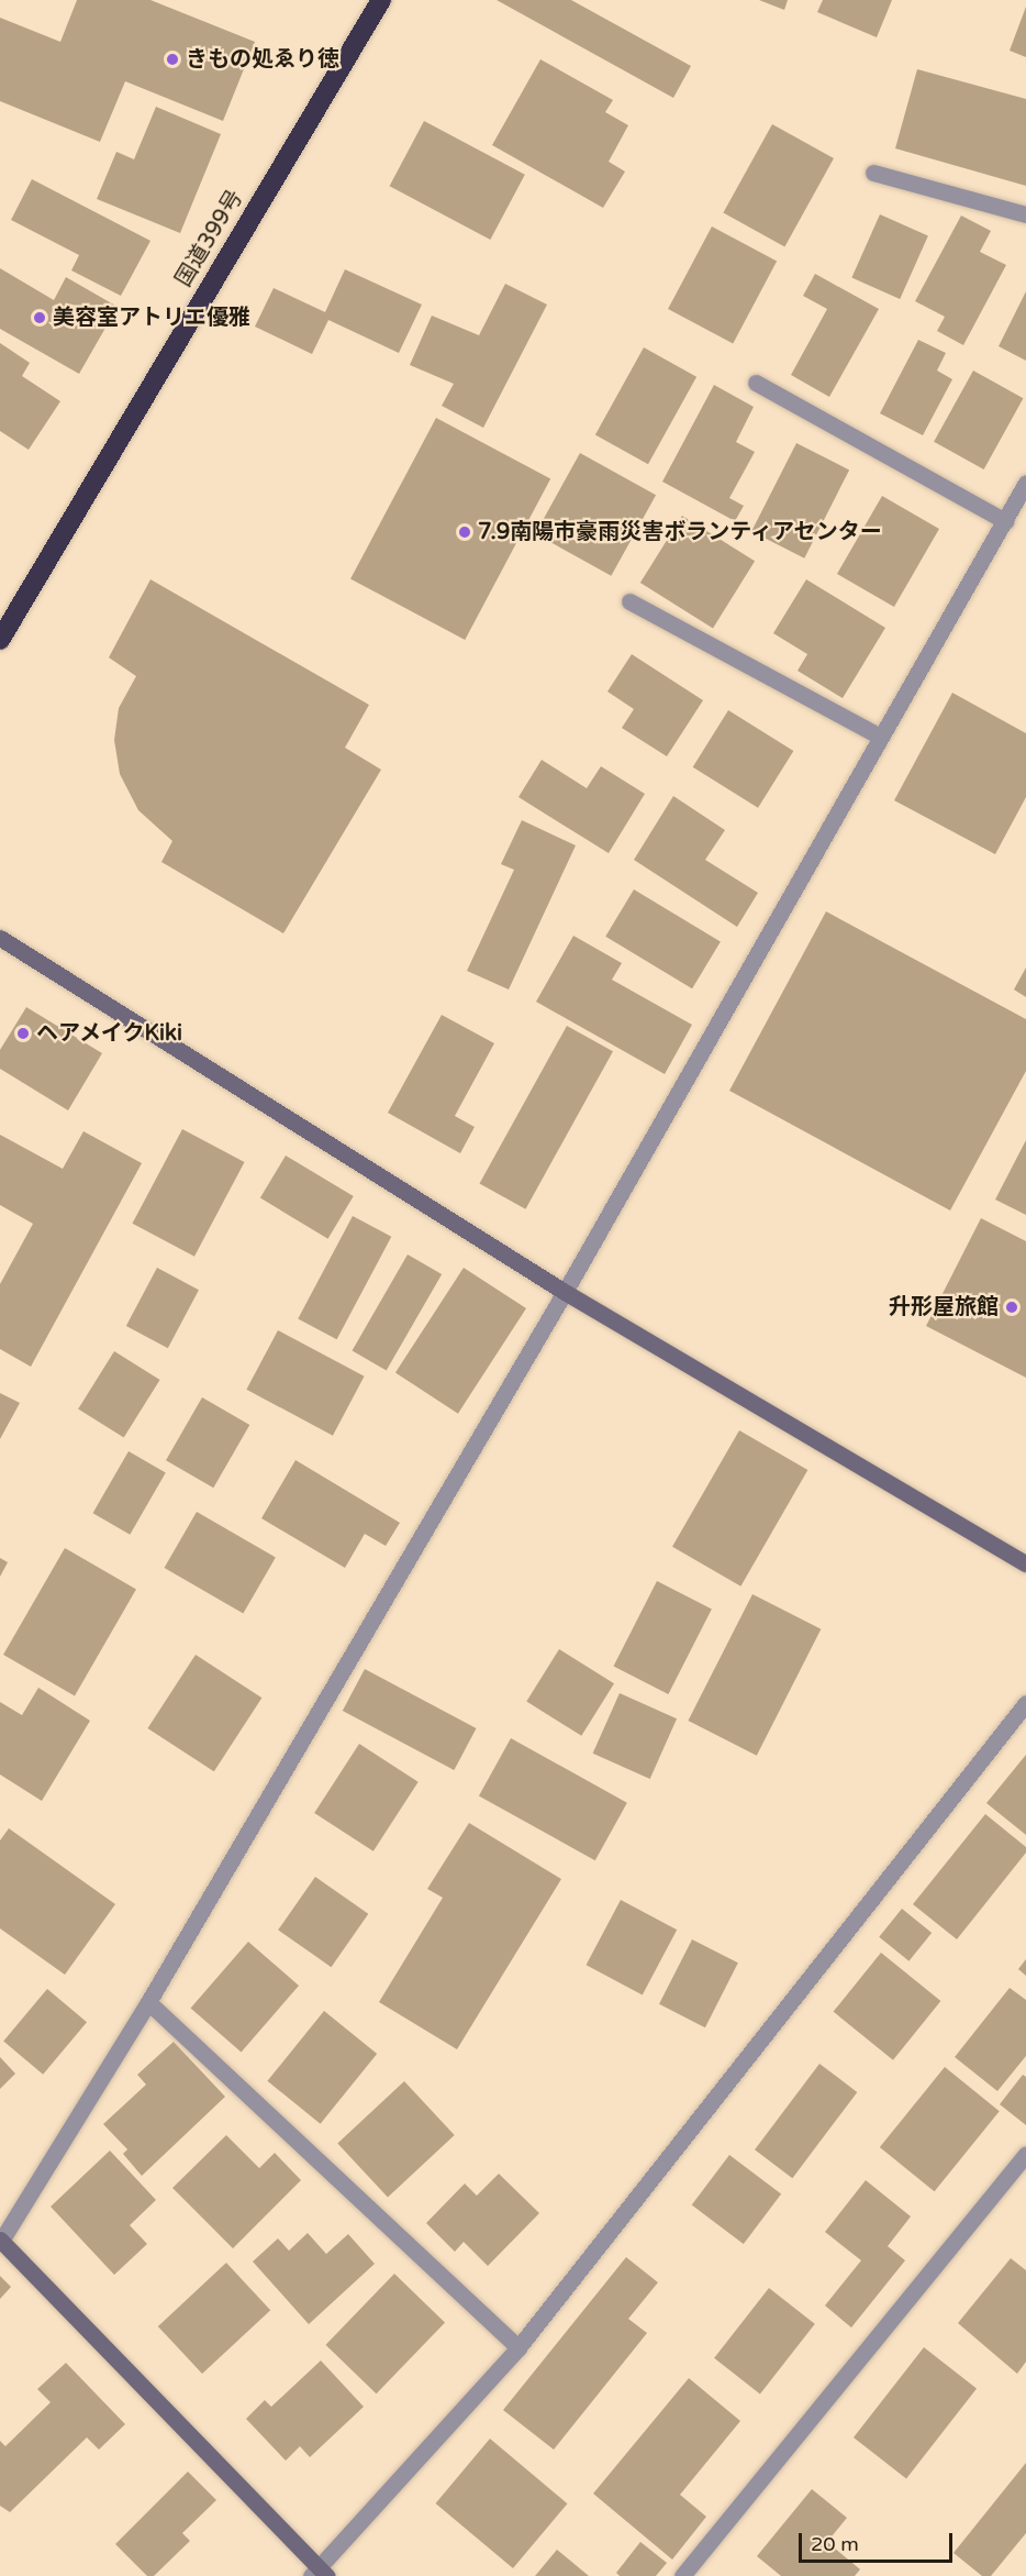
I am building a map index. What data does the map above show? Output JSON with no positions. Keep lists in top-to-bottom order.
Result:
{
  "streets": {
    "highway": ["国道399号"]
  },
  "places": [
    "きもの処ゑり徳",
    "美容室アトリエ優雅",
    "7.9南陽市豪雨災害ボランティアセンター",
    "ヘアメイクKiki",
    "升形屋旅館"
  ],
  "scale_bar": "20 m"
}
